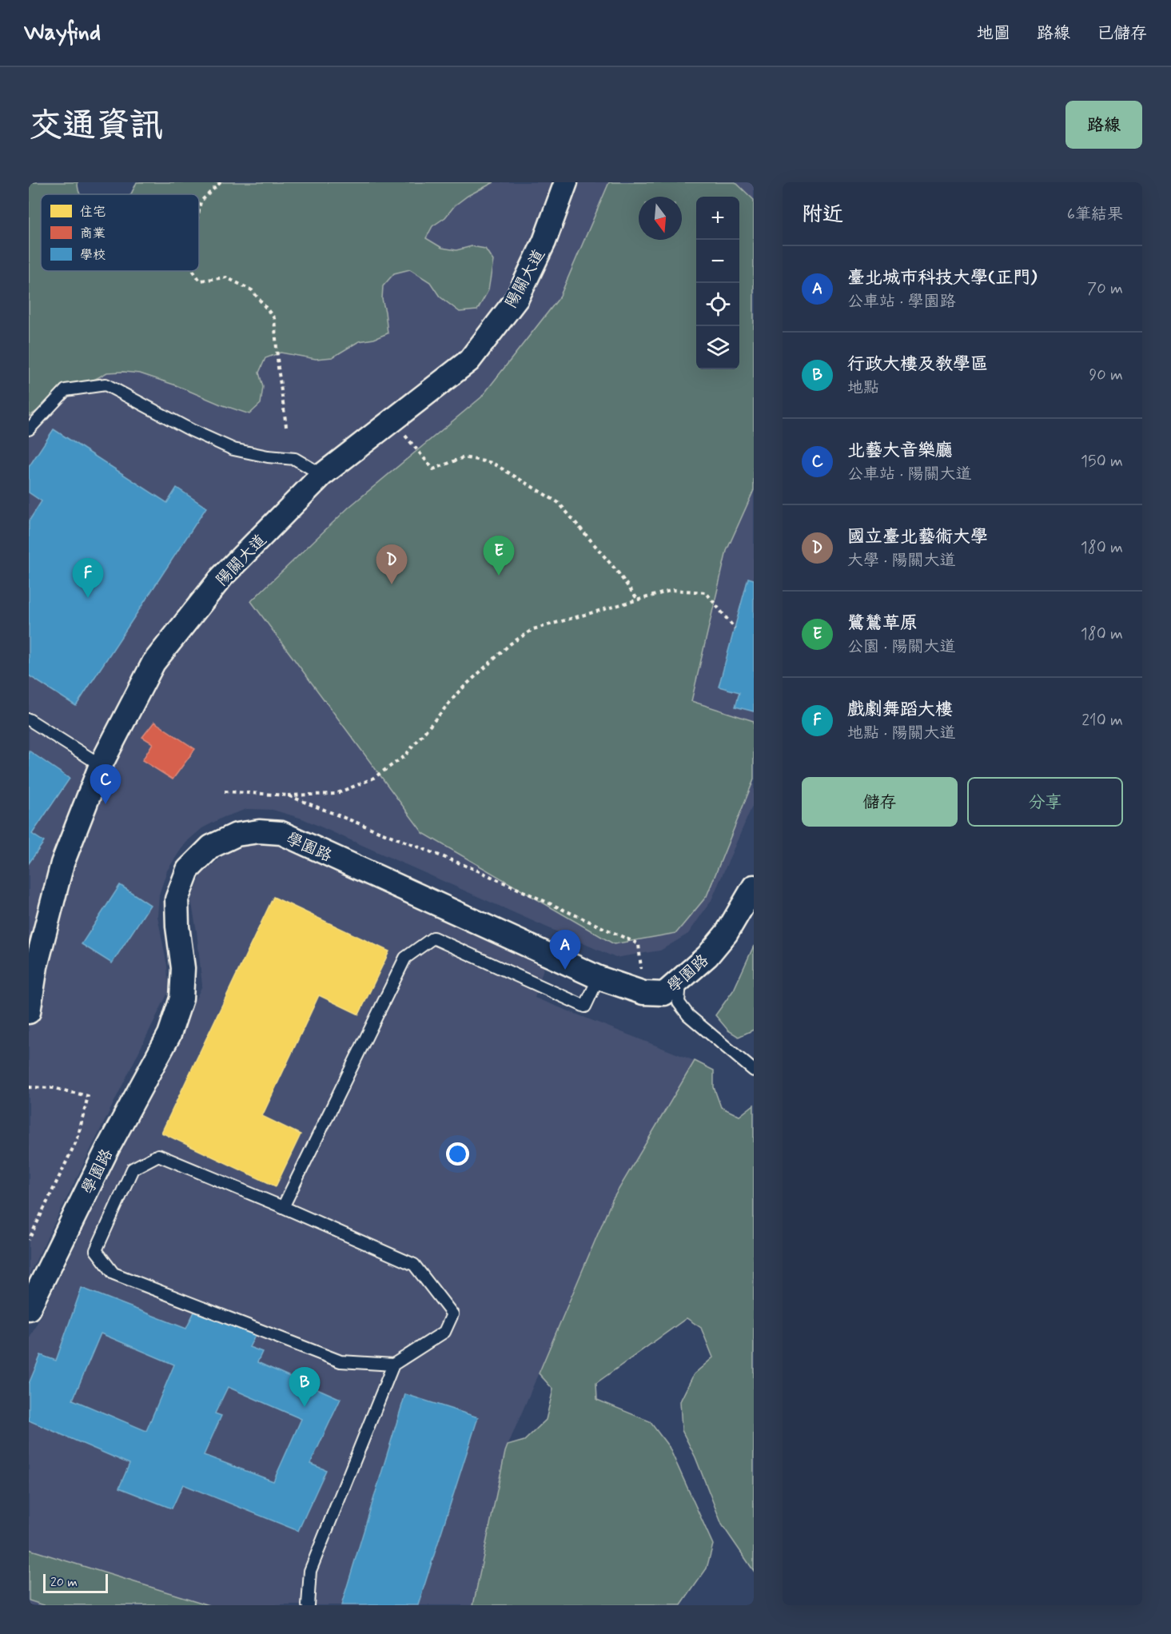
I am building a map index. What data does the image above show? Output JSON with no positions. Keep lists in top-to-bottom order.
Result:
{
  "streets": {
    "street": ["陽關大道", "學園路"]
  },
  "legend": ["住宅", "商業", "學校"],
  "scale_bar": "20 m",
  "north": "bottom",
  "page": {
    "header": "Wayfind",
    "nav": ["地圖", "路線", "已儲存"],
    "buttons": [
      "路線",
      ["儲存", "分享"]
    ],
    "title": "交通資訊",
    "heading": ["附近", "6筆結果"],
    "map_buttons": ["+", "−"],
    "list": [
      {
        "mark": "A",
        "name": "臺北城市科技大學(正門)",
        "note": "公車站 · 學園路",
        "value": "70 m"
      },
      {
        "mark": "B",
        "name": "行政大樓及教學區",
        "note": "地點",
        "value": "90 m"
      },
      {
        "mark": "C",
        "name": "北藝大音樂廳",
        "note": "公車站 · 陽關大道",
        "value": "150 m"
      },
      {
        "mark": "D",
        "name": "國立臺北藝術大學",
        "note": "大學 · 陽關大道",
        "value": "180 m"
      },
      {
        "mark": "E",
        "name": "鷺鷥草原",
        "note": "公園 · 陽關大道",
        "value": "180 m"
      },
      {
        "mark": "F",
        "name": "戲劇舞蹈大樓",
        "note": "地點 · 陽關大道",
        "value": "210 m"
      }
    ],
    "pins": [
      "E",
      "D",
      "F",
      "C",
      "A",
      "B"
    ],
    "scale": "20 m"
  }
}
